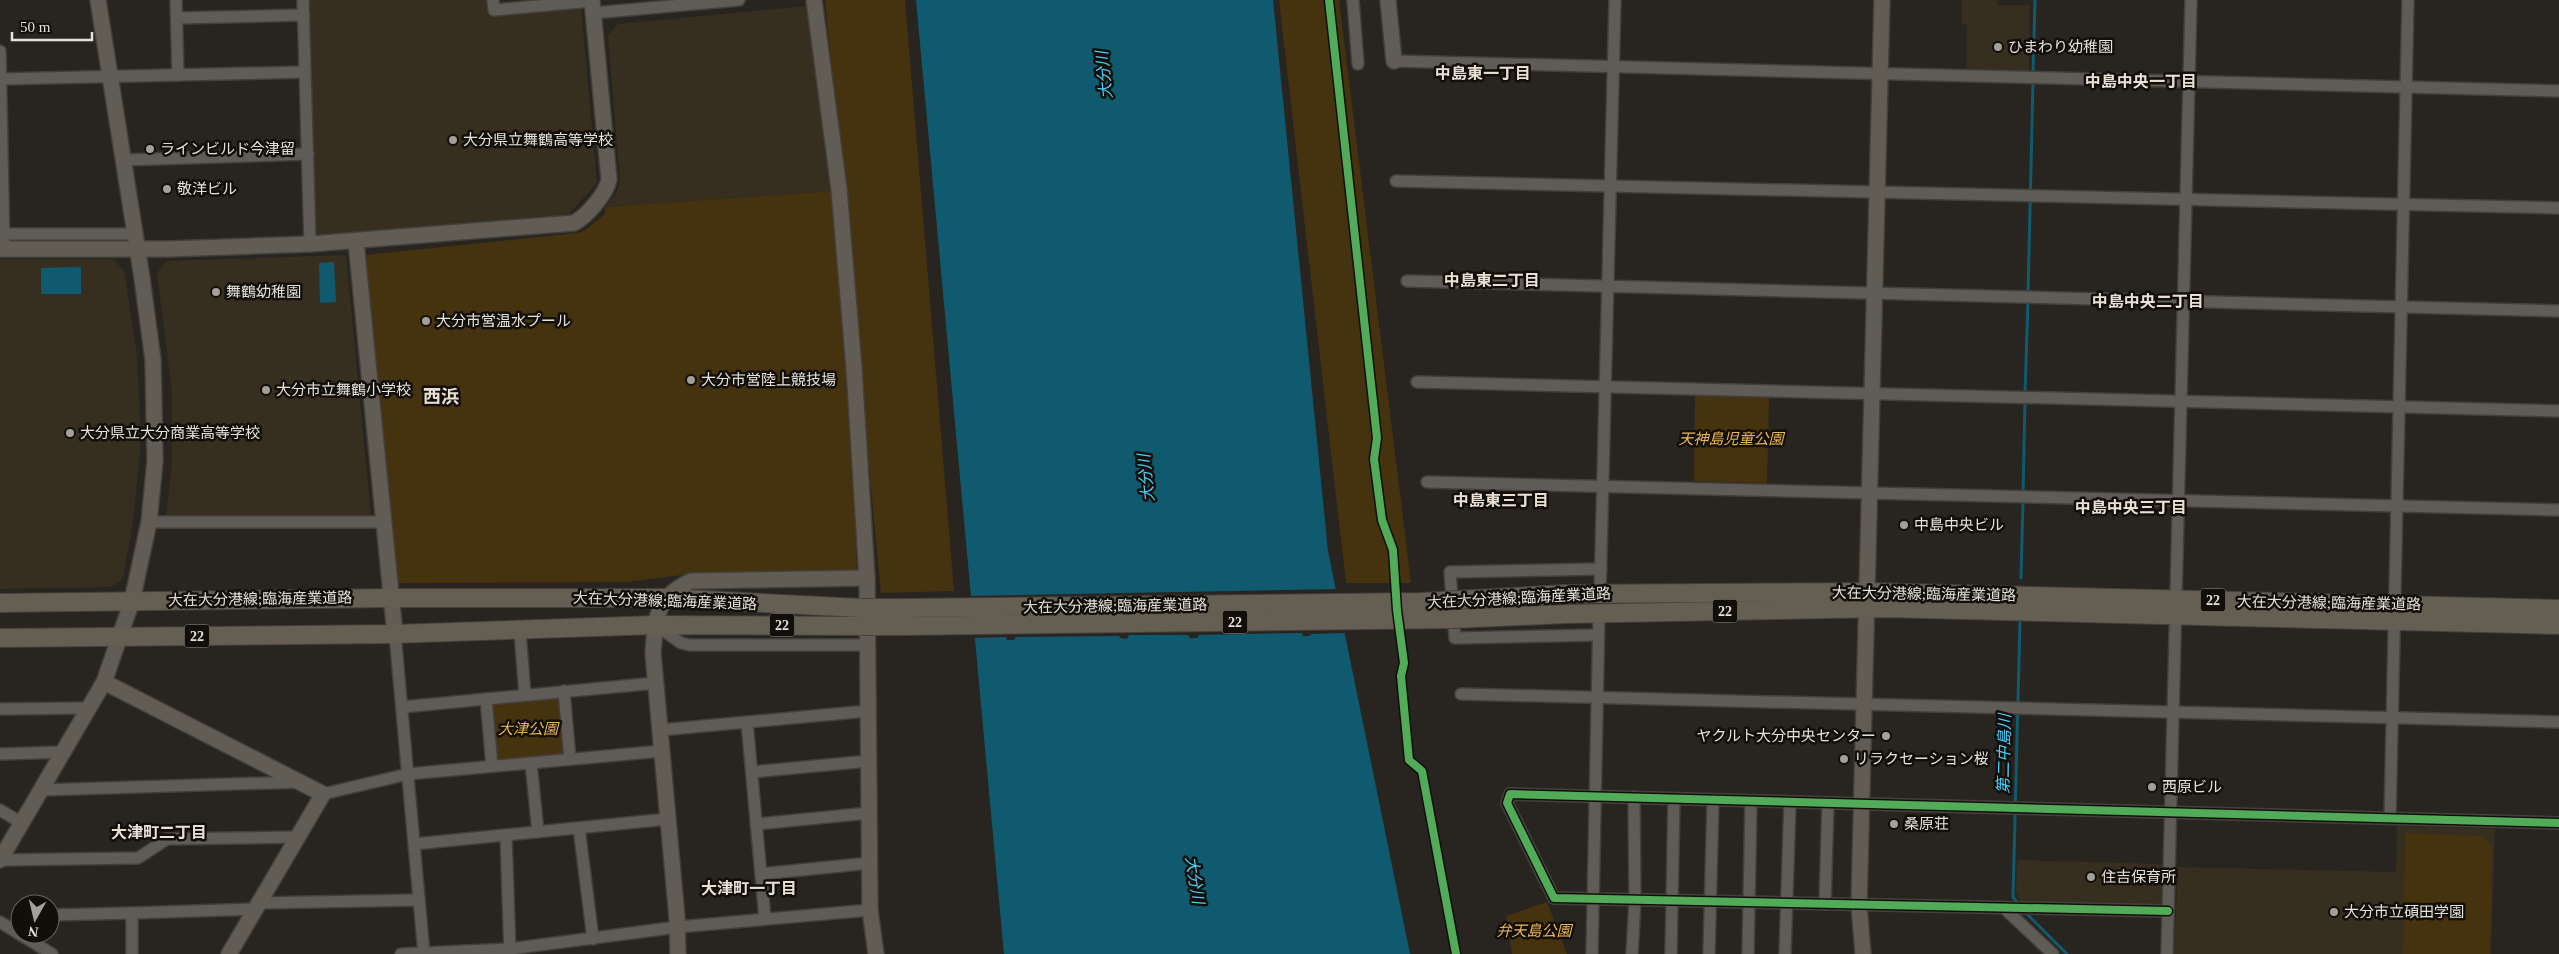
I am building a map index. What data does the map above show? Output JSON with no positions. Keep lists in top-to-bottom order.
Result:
{
  "streets": {
    "main road": ["大在大分港線;臨海産業道路", "22"]
  },
  "districts": [
    "中島東一丁目",
    "中島中央一丁目",
    "中島東二丁目",
    "中島中央二丁目",
    "西浜",
    "中島東三丁目",
    "中島中央三丁目",
    "大津町二丁目",
    "大津町一丁目"
  ],
  "water": ["大分川", "第二中島川"],
  "parks": ["天神島児童公園", "大津公園", "弁天島公園"],
  "places": [
    "ひまわり幼稚園",
    "大分県立舞鶴高等学校",
    "ラインビルド今津留",
    "敬洋ビル",
    "舞鶴幼稚園",
    "大分市営温水プール",
    "大分市営陸上競技場",
    "大分市立舞鶴小学校",
    "大分県立大分商業高等学校",
    "中島中央ビル",
    "ヤクルト大分中央センター",
    "リラクセーション桜",
    "西原ビル",
    "桑原荘",
    "住吉保育所",
    "大分市立碩田学園"
  ],
  "scale_bar": "50 m",
  "north": "bottom"
}
